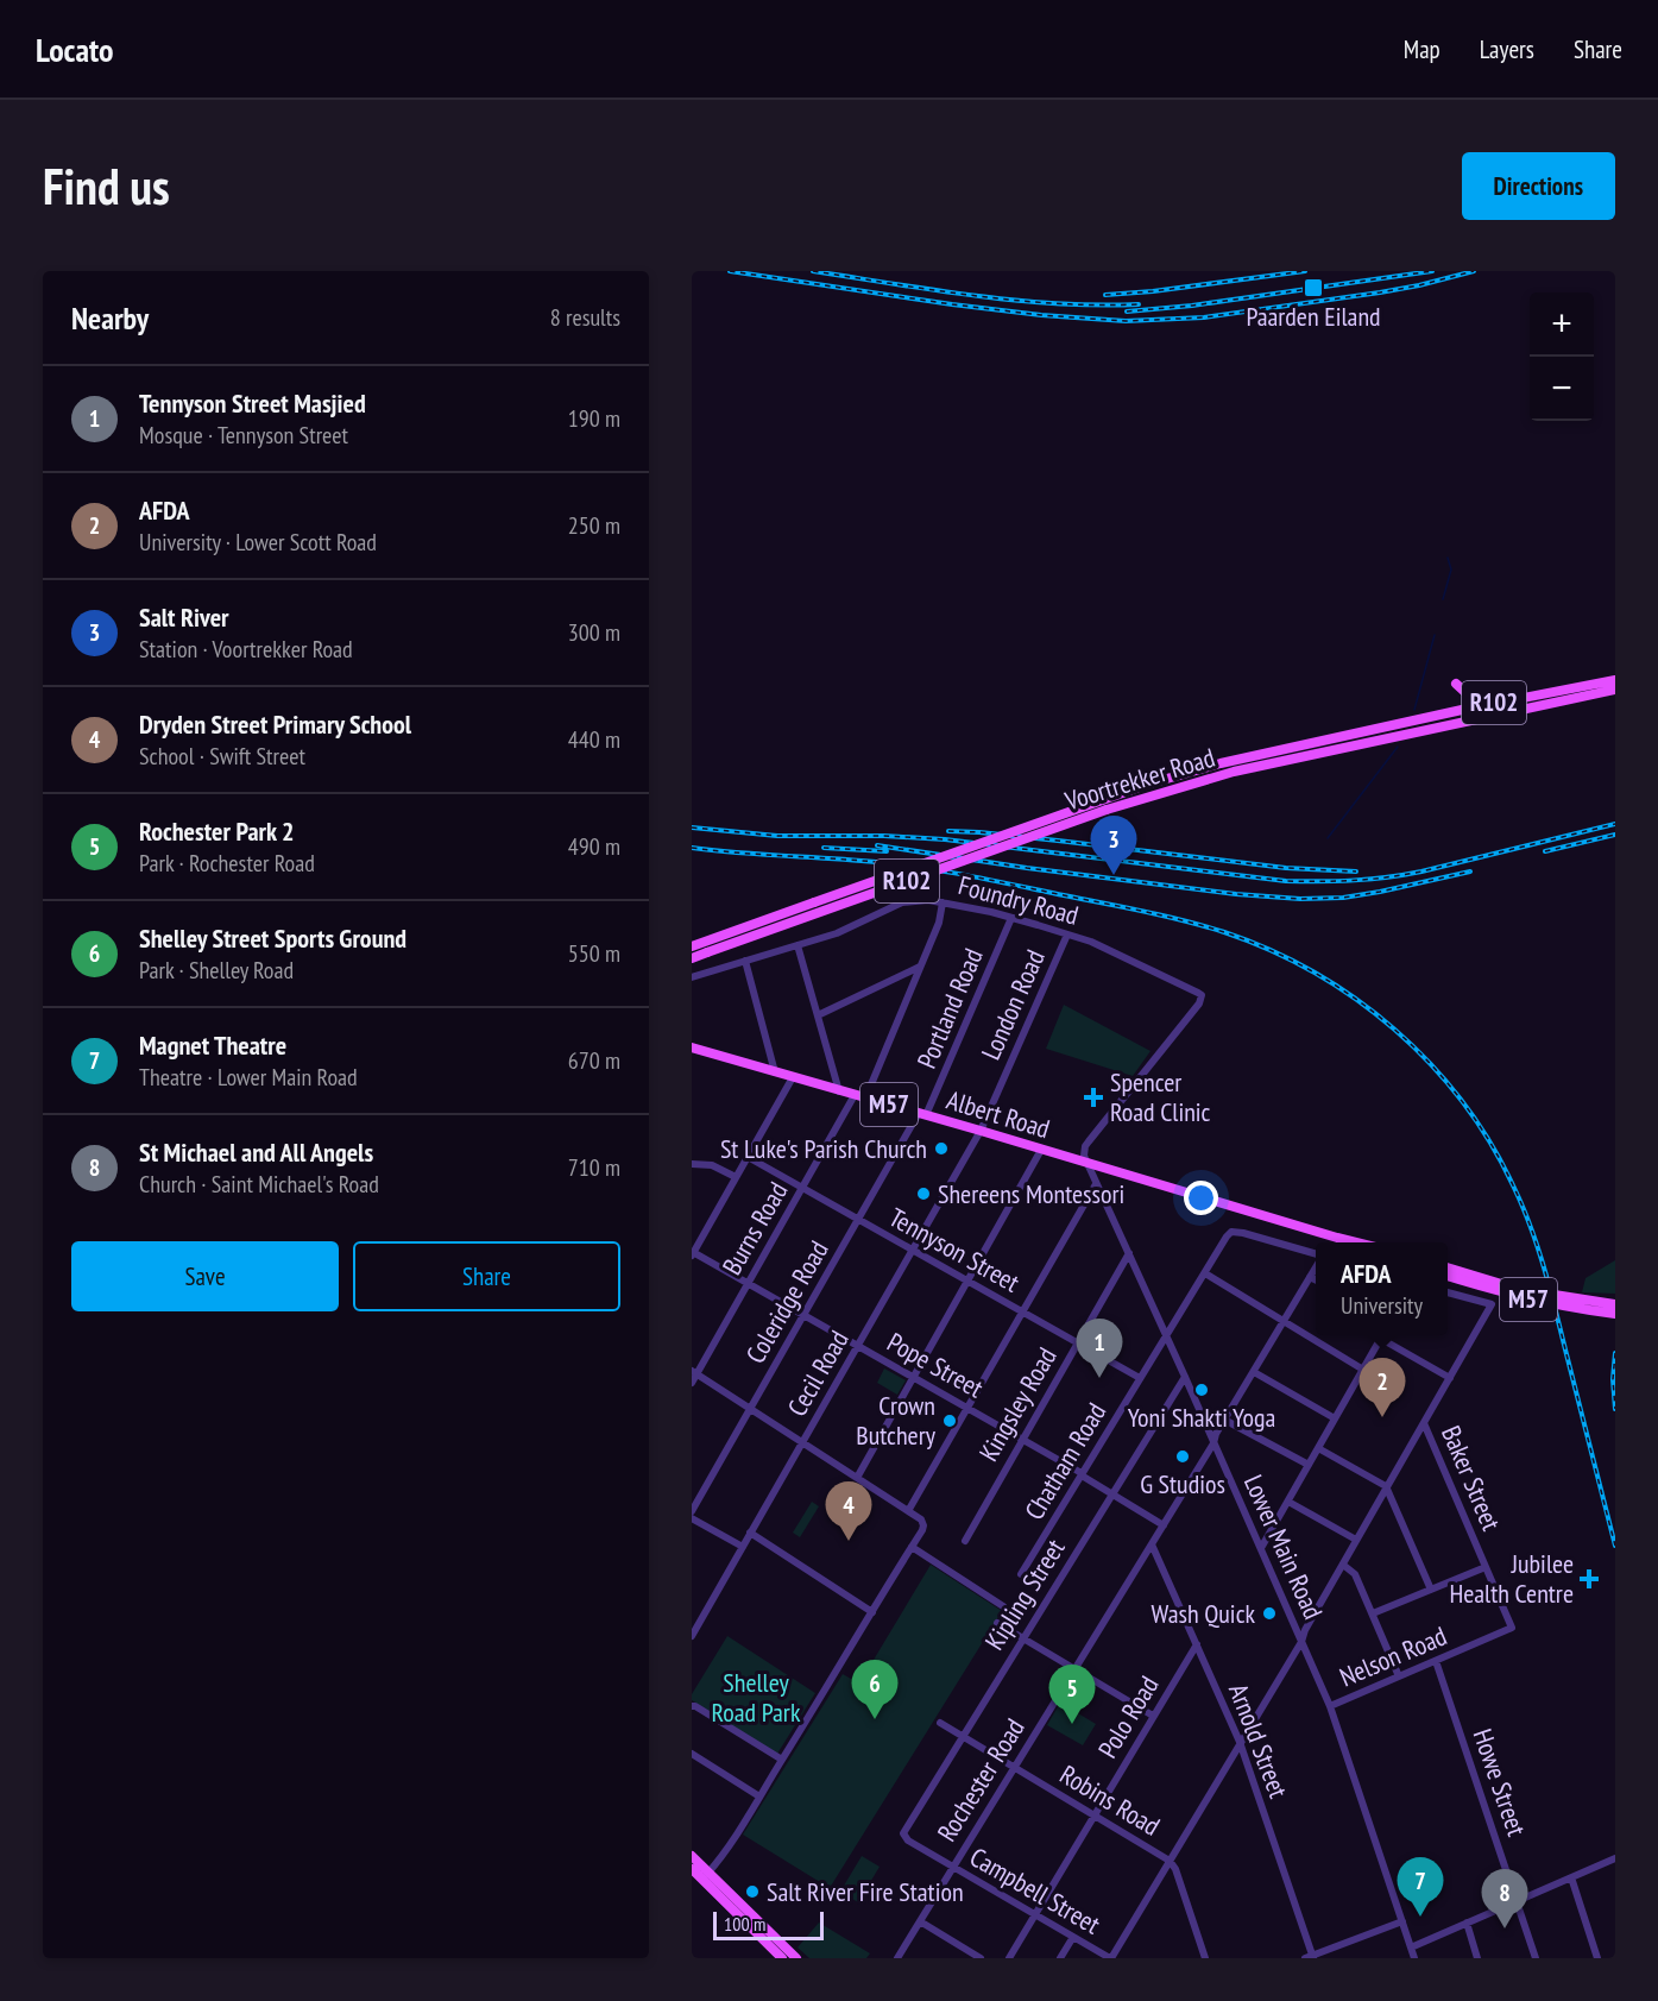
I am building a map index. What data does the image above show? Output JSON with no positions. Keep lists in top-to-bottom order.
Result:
{
  "streets": {
    "main road": [
      "R102",
      "Voortrekker Road",
      "M57",
      "Albert Road"
    ],
    "street": [
      "Foundry Road",
      "London Road",
      "Portland Road",
      "Burns Road",
      "Tennyson Street",
      "Coleridge Road",
      "Pope Street",
      "Cecil Road",
      "Kingsley Road",
      "Chatham Road",
      "Baker Street",
      "Lower Main Road",
      "Kipling Street",
      "Nelson Road",
      "Polo Road",
      "Arnold Street",
      "Rochester Road",
      "Howe Street",
      "Robins Road",
      "Campbell Street"
    ]
  },
  "crossings": [
    ["Foundry Road", "London Road"],
    ["Foundry Road", "Portland Road"],
    ["Foundry Road", "M57"],
    ["Foundry Road", "Albert Road"],
    ["Foundry Road", "Lower Main Road"],
    ["London Road", "Albert Road"],
    ["London Road", "Cecil Road"],
    ["Portland Road", "Albert Road"],
    ["Portland Road", "Coleridge Road"],
    ["M57", "Albert Road"],
    ["M57", "Lower Main Road"],
    ["Albert Road", "Burns Road"],
    ["Albert Road", "Coleridge Road"],
    ["Albert Road", "Cecil Road"],
    ["Albert Road", "Lower Main Road"],
    ["Burns Road", "Tennyson Street"],
    ["Burns Road", "Pope Street"],
    ["Tennyson Street", "Coleridge Road"],
    ["Tennyson Street", "Cecil Road"],
    ["Tennyson Street", "Kingsley Road"],
    ["Tennyson Street", "Chatham Road"],
    ["Coleridge Road", "Pope Street"],
    ["Pope Street", "Cecil Road"],
    ["Pope Street", "Kingsley Road"],
    ["Pope Street", "Chatham Road"],
    ["Pope Street", "Kipling Street"],
    ["Pope Street", "Rochester Road"],
    ["Kingsley Road", "Lower Main Road"],
    ["Chatham Road", "Lower Main Road"],
    ["Baker Street", "Nelson Road"],
    ["Lower Main Road", "Kipling Street"],
    ["Lower Main Road", "Nelson Road"],
    ["Lower Main Road", "Rochester Road"],
    ["Kipling Street", "Robins Road"],
    ["Kipling Street", "Campbell Street"],
    ["Nelson Road", "Howe Street"],
    ["Polo Road", "Arnold Street"],
    ["Polo Road", "Robins Road"],
    ["Polo Road", "Campbell Street"],
    ["Arnold Street", "Rochester Road"],
    ["Rochester Road", "Robins Road"],
    ["Rochester Road", "Campbell Street"]
  ],
  "parks": ["Shelley Road Park"],
  "places": {
    "transit": ["Paarden Eiland"],
    "health": ["Spencer Road Clinic", "Jubilee Health Centre"],
    "other": [
      "St Luke's Parish Church",
      "Shereens Montessori",
      "Yoni Shakti Yoga",
      "Crown Butchery",
      "G Studios",
      "Wash Quick",
      "Salt River Fire Station"
    ]
  },
  "scale_bar": "100 m",
  "page": {
    "header": "Locato",
    "nav": ["Map", "Layers", "Share"],
    "buttons": [
      "Directions",
      ["Save", "Share"]
    ],
    "title": "Find us",
    "heading": ["Nearby", "8 results"],
    "map_buttons": ["+", "−"],
    "list": [
      {
        "mark": "1",
        "name": "Tennyson Street Masjied",
        "note": "Mosque · Tennyson Street",
        "value": "190 m"
      },
      {
        "mark": "2",
        "name": "AFDA",
        "note": "University · Lower Scott Road",
        "value": "250 m"
      },
      {
        "mark": "3",
        "name": "Salt River",
        "note": "Station · Voortrekker Road",
        "value": "300 m"
      },
      {
        "mark": "4",
        "name": "Dryden Street Primary School",
        "note": "School · Swift Street",
        "value": "440 m"
      },
      {
        "mark": "5",
        "name": "Rochester Park 2",
        "note": "Park · Rochester Road",
        "value": "490 m"
      },
      {
        "mark": "6",
        "name": "Shelley Street Sports Ground",
        "note": "Park · Shelley Road",
        "value": "550 m"
      },
      {
        "mark": "7",
        "name": "Magnet Theatre",
        "note": "Theatre · Lower Main Road",
        "value": "670 m"
      },
      {
        "mark": "8",
        "name": "St Michael and All Angels",
        "note": "Church · Saint Michael's Road",
        "value": "710 m"
      }
    ],
    "pins": [
      "3",
      "1",
      "2",
      "4",
      "6",
      "5",
      "7",
      "8"
    ],
    "popup": ["AFDA", "University"],
    "scale": "100 m"
  }
}
